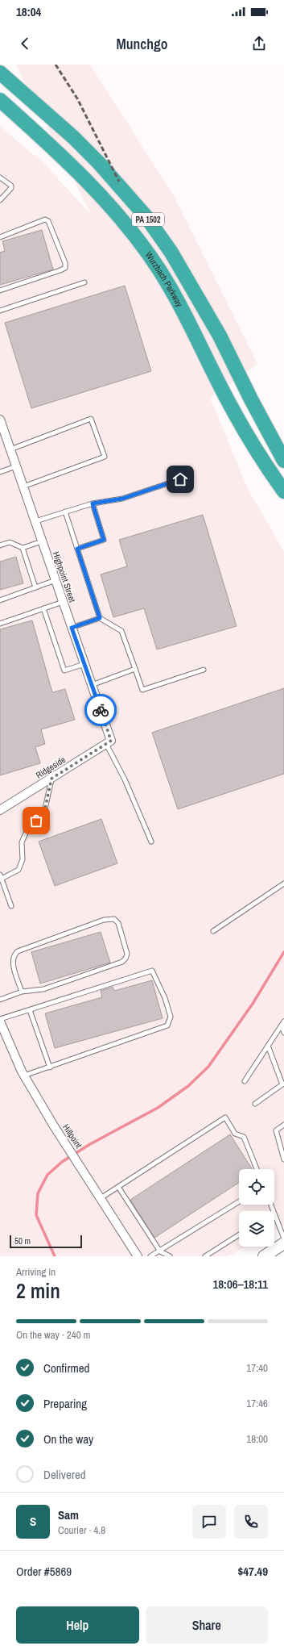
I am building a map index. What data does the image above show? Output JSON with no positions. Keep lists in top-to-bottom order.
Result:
{
  "streets": {
    "highway": ["PA 1502", "Wurzbach Parkway"],
    "street": ["Highpoint Street", "Ridgeside", "Hillpoint"]
  },
  "crossings": [
    ["Highpoint Street", "Ridgeside"]
  ],
  "scale_bar": "50 m",
  "page": {
    "status": "18:04",
    "header": "Munchgo",
    "scale": "50 m",
    "heading": ["2 min", "Arriving in", "18:06–18:11"],
    "panel": [
      "Sam",
      "Courier · 4.8",
      "Order #5869",
      "$47.49"
    ],
    "bar": "On the way · 240 m",
    "list": [
      ["Confirmed", "17:40"],
      ["Preparing", "17:46"],
      ["On the way", "18:00"],
      "Delivered"
    ],
    "round": "S",
    "buttons": ["Help", "Share"]
  }
}
